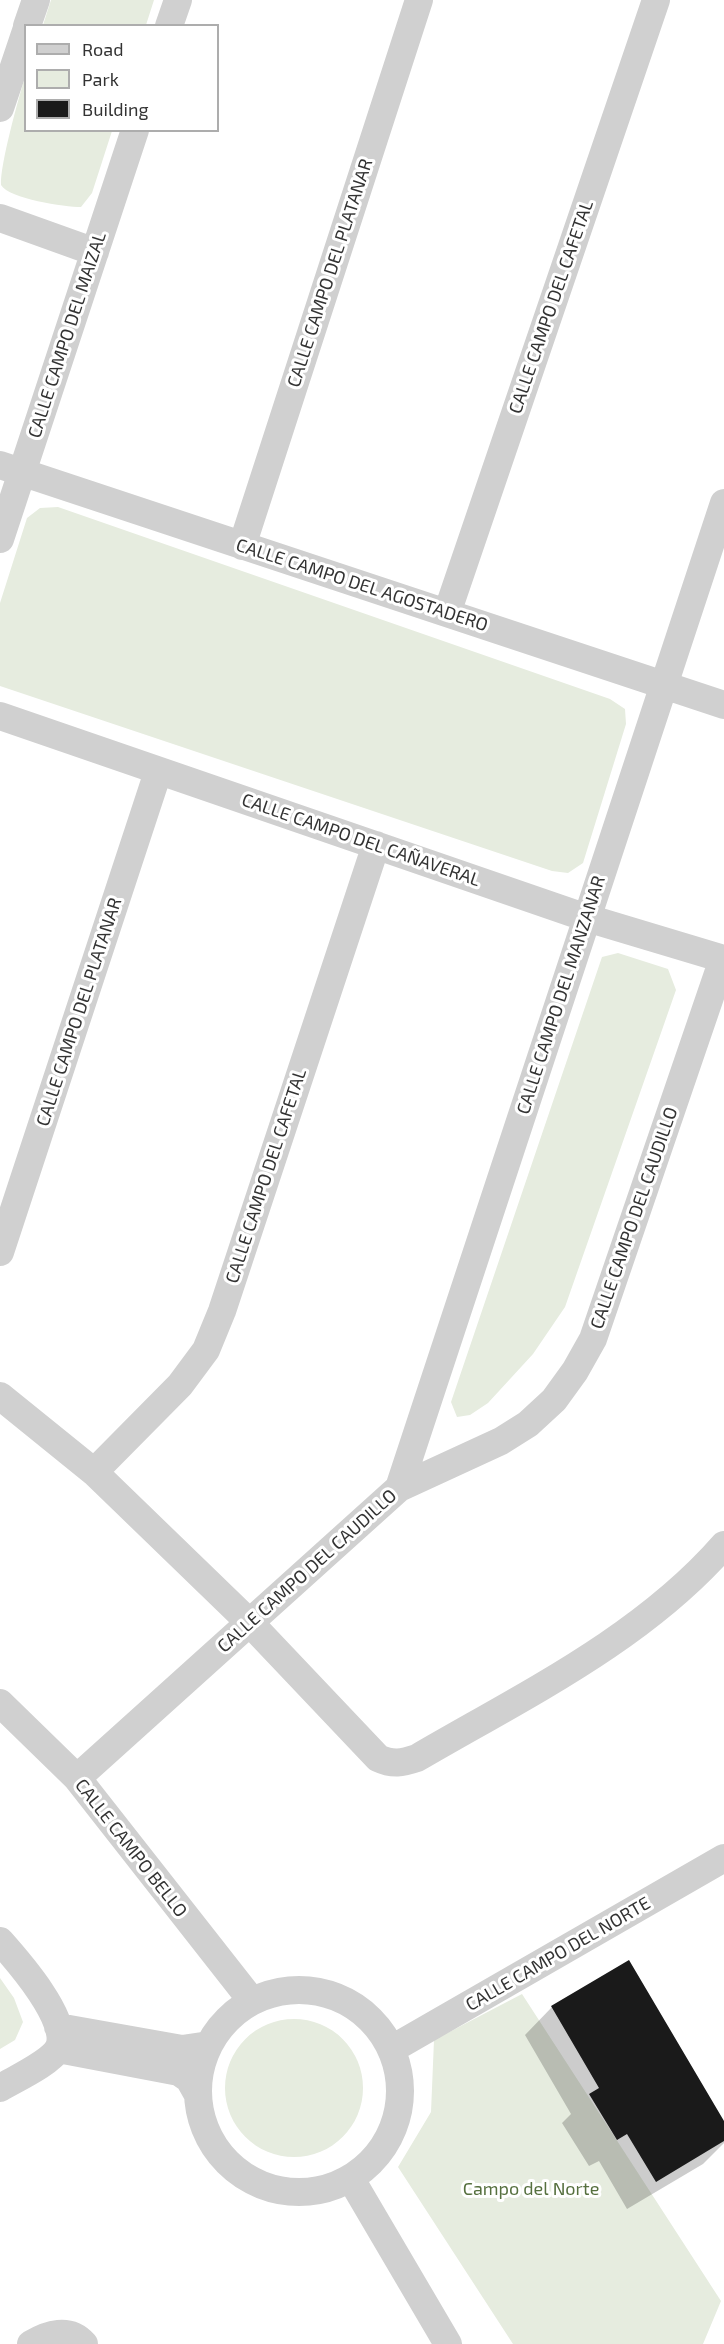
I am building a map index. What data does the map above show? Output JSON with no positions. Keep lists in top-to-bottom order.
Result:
{
  "streets": {
    "street": [
      "CALLE CAMPO DEL PLATANAR",
      "CALLE CAMPO DEL CAFETAL",
      "CALLE CAMPO DEL MAIZAL",
      "CALLE CAMPO DEL AGOSTADERO",
      "CALLE CAMPO DEL CAÑAVERAL",
      "CALLE CAMPO DEL MANZANAR",
      "CALLE CAMPO DEL CAUDILLO",
      "CALLE CAMPO BELLO",
      "CALLE CAMPO DEL NORTE"
    ]
  },
  "crossings": [
    ["CALLE CAMPO DEL PLATANAR", "CALLE CAMPO DEL AGOSTADERO"],
    ["CALLE CAMPO DEL PLATANAR", "CALLE CAMPO DEL CAÑAVERAL"],
    ["CALLE CAMPO DEL CAFETAL", "CALLE CAMPO DEL AGOSTADERO"],
    ["CALLE CAMPO DEL CAFETAL", "CALLE CAMPO DEL CAÑAVERAL"],
    ["CALLE CAMPO DEL MAIZAL", "CALLE CAMPO DEL AGOSTADERO"],
    ["CALLE CAMPO DEL AGOSTADERO", "CALLE CAMPO DEL MANZANAR"],
    ["CALLE CAMPO DEL CAÑAVERAL", "CALLE CAMPO DEL MANZANAR"],
    ["CALLE CAMPO DEL CAÑAVERAL", "CALLE CAMPO DEL CAUDILLO"],
    ["CALLE CAMPO DEL MANZANAR", "CALLE CAMPO DEL CAUDILLO"],
    ["CALLE CAMPO DEL CAUDILLO", "CALLE CAMPO BELLO"],
    ["CALLE CAMPO BELLO", "CALLE CAMPO DEL NORTE"]
  ],
  "parks": ["Campo del Norte"],
  "legend": ["Road", "Park", "Building"]
}
